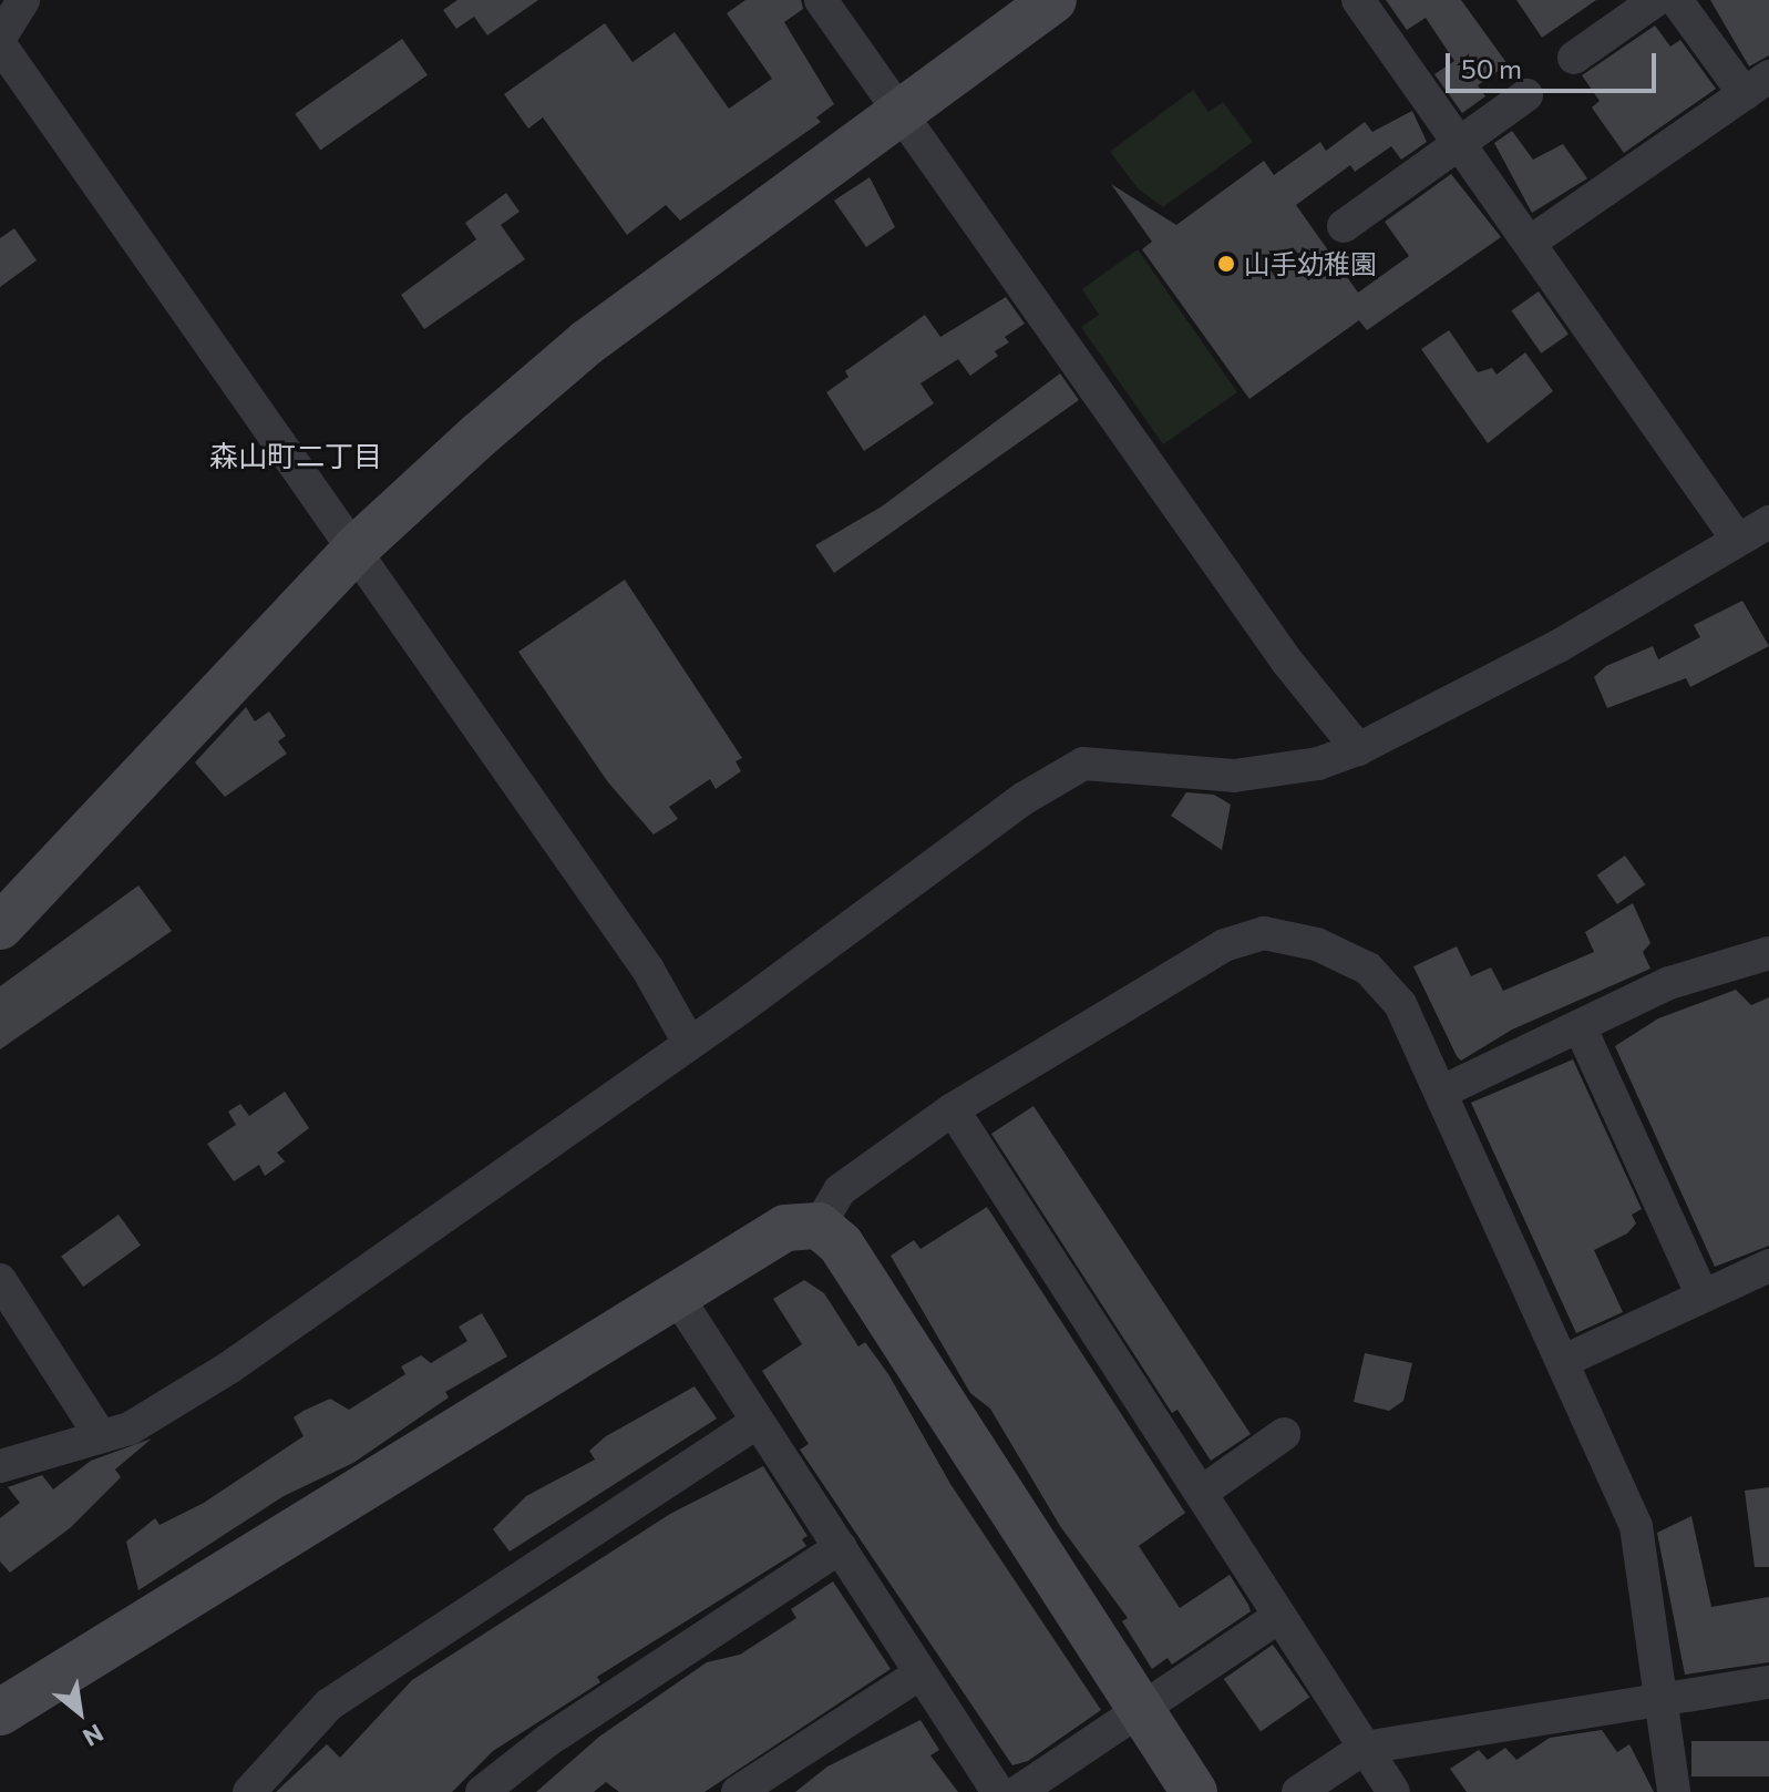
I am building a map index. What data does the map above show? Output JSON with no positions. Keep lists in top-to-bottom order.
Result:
{
  "districts": ["森山町二丁目"],
  "places": ["山手幼稚園"],
  "scale_bar": "50 m",
  "north": "bottom right"
}
